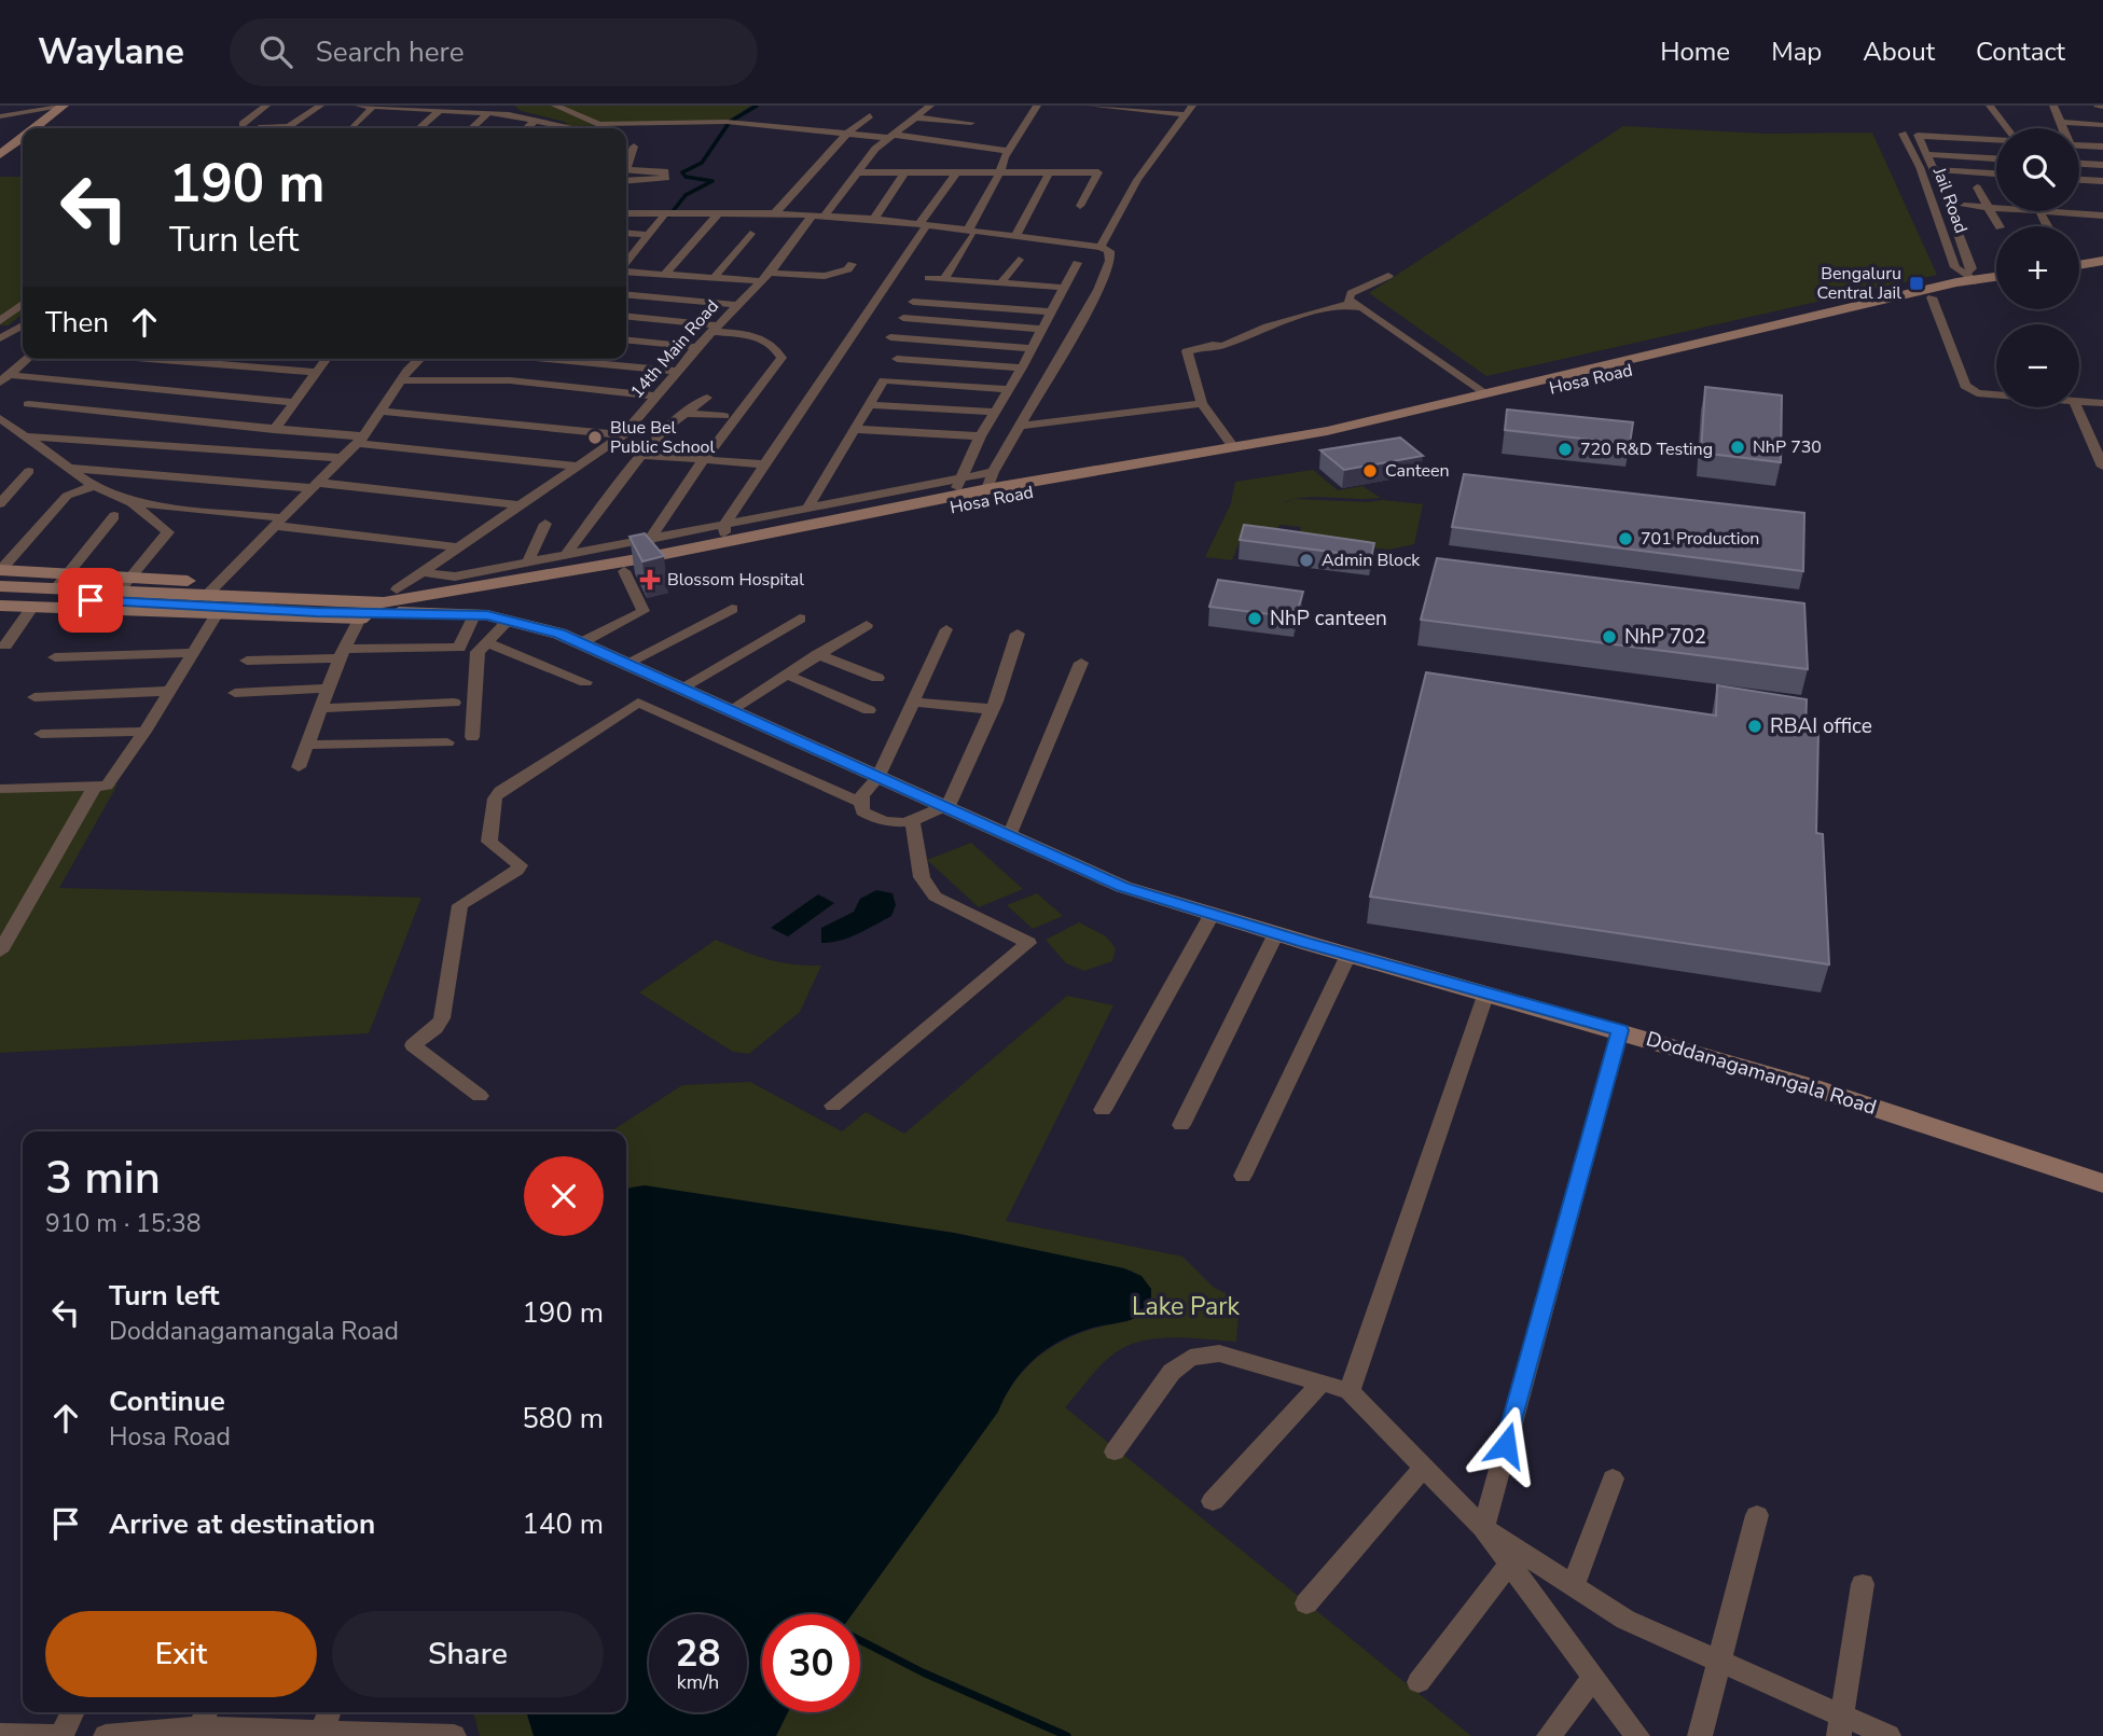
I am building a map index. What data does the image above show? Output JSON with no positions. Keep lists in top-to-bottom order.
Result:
{
  "streets": {
    "main road": ["Hosa Road", "Doddanagamangala Road"],
    "street": ["Jail Road", "14th Main Road"]
  },
  "crossings": [
    ["Jail Road", "Hosa Road"],
    ["14th Main Road", "Hosa Road"],
    ["14th Main Road", "Doddanagamangala Road"],
    ["Hosa Road", "Doddanagamangala Road"]
  ],
  "parks": ["Lake Park"],
  "places": {
    "transit": ["Bengaluru Central Jail"],
    "other": [
      "Blue Bel Public School",
      "NhP 730",
      "720 R&D Testing",
      "Canteen",
      "701 Production",
      "Admin Block",
      "NhP canteen",
      "NhP 702",
      "RBAI office"
    ],
    "health": ["Blossom Hospital"]
  },
  "page": {
    "header": "Waylane",
    "search": "Search here",
    "nav": [
      "Home",
      "Map",
      "About",
      "Contact"
    ],
    "map_buttons": ["+", "−"],
    "turn": ["190 m", "Turn left"],
    "then": "Then",
    "heading": ["3 min", "910 m · 15:38"],
    "list": [
      {
        "name": "Turn left",
        "note": "Doddanagamangala Road",
        "value": "190 m"
      },
      {
        "name": "Continue",
        "note": "Hosa Road",
        "value": "580 m"
      },
      {
        "name": "Arrive at destination",
        "value": "140 m"
      }
    ],
    "buttons": ["Exit", "Share"],
    "speed": "28 km/h",
    "limit": "30"
  }
}
